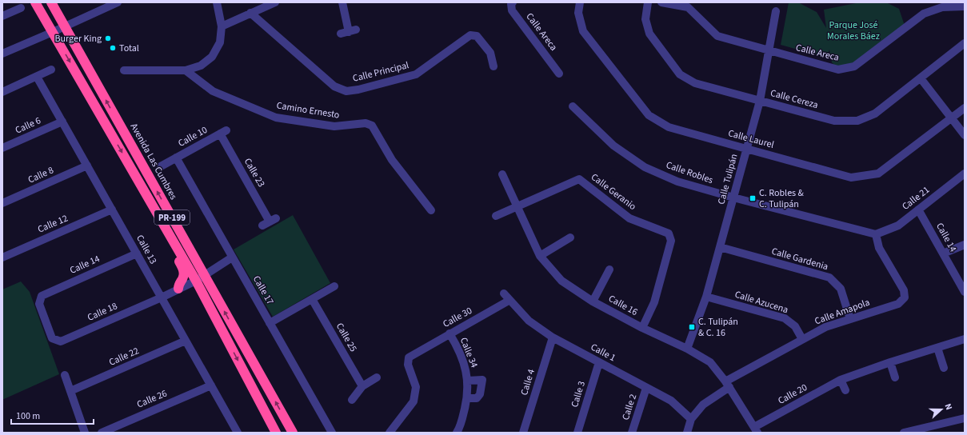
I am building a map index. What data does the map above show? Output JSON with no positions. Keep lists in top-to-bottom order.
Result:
{
  "streets": {
    "highway": ["Avenida Las Cumbres", "PR-199"],
    "street": [
      "Calle Areca",
      "Calle Principal",
      "Calle Cereza",
      "Camino Ernesto",
      "Calle 6",
      "Calle 10",
      "Calle Laurel",
      "Calle 23",
      "Calle Robles",
      "Calle 8",
      "Calle Tulipán",
      "Calle Geranio",
      "Calle 21",
      "Calle 12",
      "Calle 14",
      "Calle 13",
      "Calle Gardenia",
      "Calle 17",
      "Calle Azucena",
      "Calle 16",
      "Calle 18",
      "Calle Amapola",
      "Calle 30",
      "Calle 25",
      "Calle 34",
      "Calle 1",
      "Calle 22",
      "Calle 4",
      "Calle 3",
      "Calle 20",
      "Calle 26",
      "Calle 2"
    ]
  },
  "crossings": [
    ["Calle Areca", "Calle Tulipán"],
    ["Calle Cereza", "Calle Tulipán"],
    ["Calle 6", "Calle 13"],
    ["Calle 10", "Calle 23"],
    ["Calle 10", "Calle 17"],
    ["Calle Laurel", "Calle Tulipán"],
    ["Avenida Las Cumbres", "Calle 18"],
    ["Calle Robles", "Calle Tulipán"],
    ["Calle Robles", "Calle 21"],
    ["Calle Robles", "Calle Amapola"],
    ["Calle 8", "Calle 13"],
    ["Calle Tulipán", "Calle Gardenia"],
    ["Calle Tulipán", "Calle Azucena"],
    ["Calle Tulipán", "Calle 16"],
    ["Calle Geranio", "Calle 16"],
    ["Calle 21", "Calle 14"],
    ["Calle 21", "Calle Amapola"],
    ["PR-199", "Calle 18"],
    ["Calle 12", "Calle 13"],
    ["Calle 14", "Calle 13"],
    ["Calle 14", "Calle 18"],
    ["Calle 13", "Calle 18"],
    ["Calle 13", "Calle 22"],
    ["Calle 13", "Calle 26"],
    ["Calle Gardenia", "Calle Amapola"],
    ["Calle 17", "Calle 18"],
    ["Calle Azucena", "Calle Amapola"],
    ["Calle 16", "Calle Amapola"],
    ["Calle 16", "Calle 20"],
    ["Calle 30", "Calle 34"],
    ["Calle 30", "Calle 1"],
    ["Calle 1", "Calle 4"],
    ["Calle 1", "Calle 3"],
    ["Calle 1", "Calle 2"]
  ],
  "parks": ["Parque José Morales Báez"],
  "places": {
    "other": ["Burger King", "Total"],
    "transit": ["C. Robles & C. Tulipán", "C. Tulipán & C. 16"]
  },
  "scale_bar": "100 m",
  "north": "right"
}
